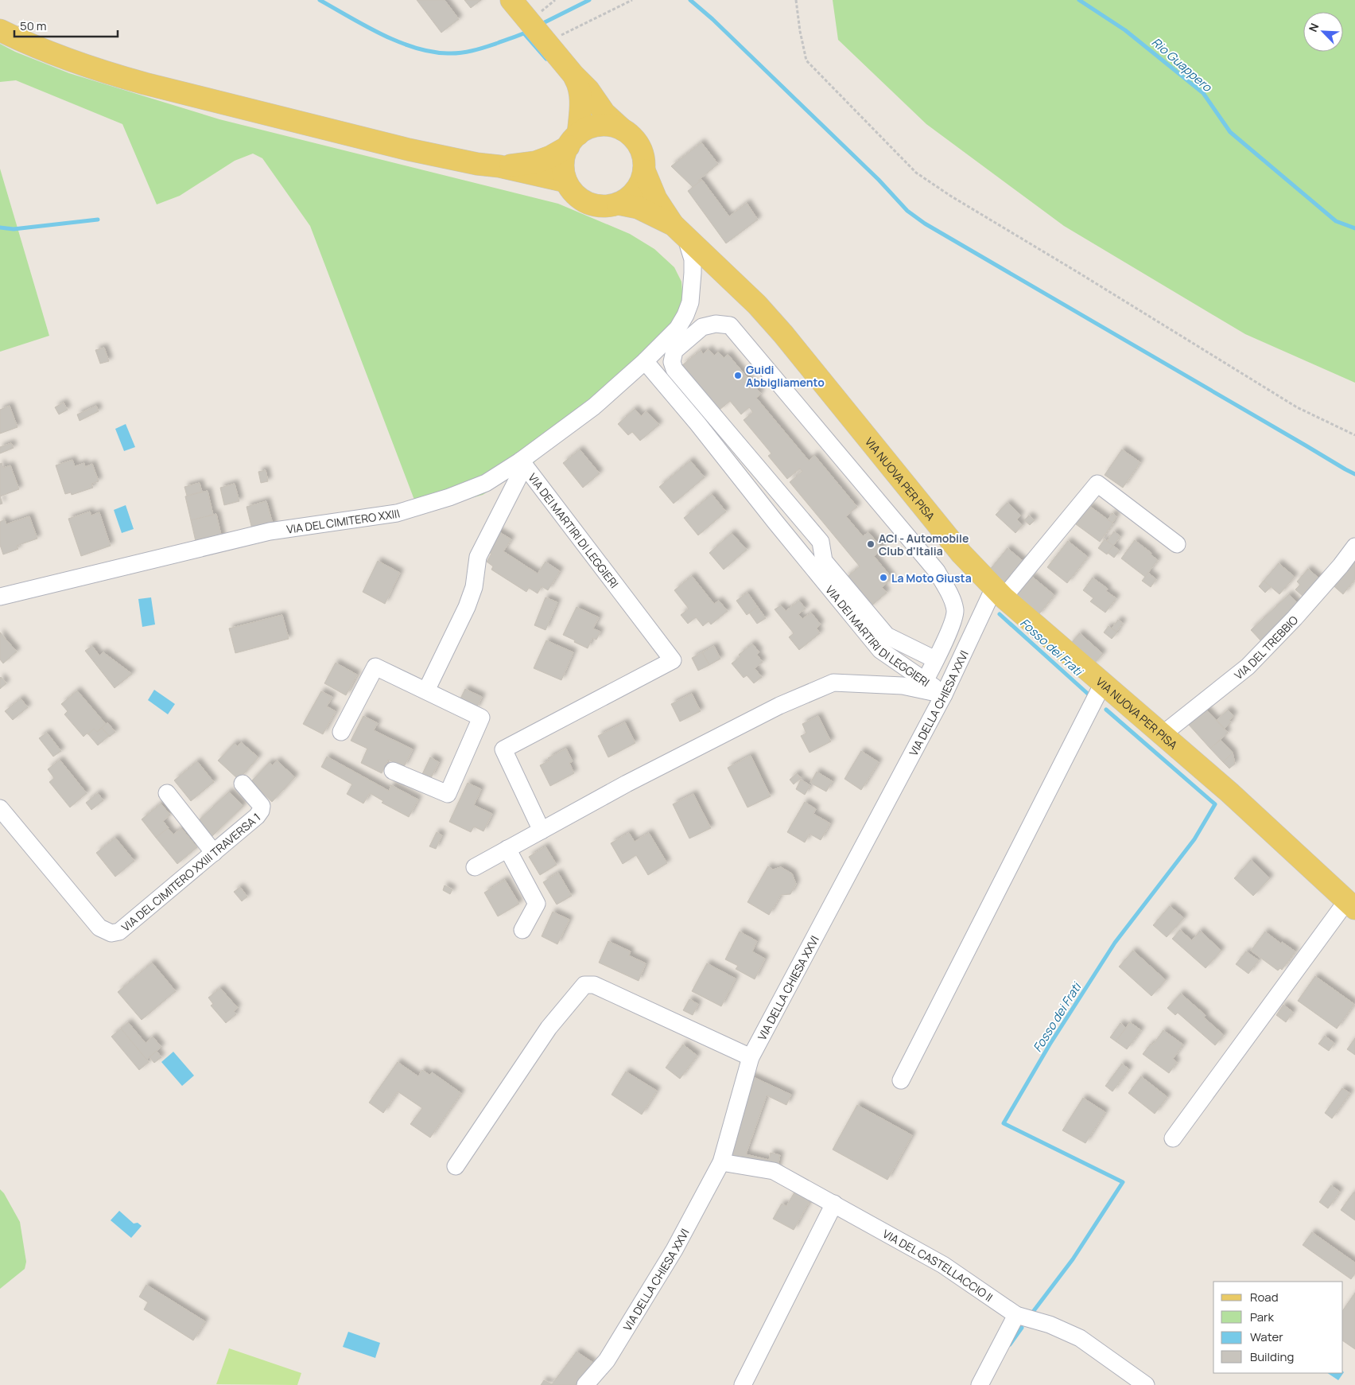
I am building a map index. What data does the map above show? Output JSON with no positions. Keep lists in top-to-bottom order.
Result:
{
  "streets": {
    "main road": ["VIA NUOVA PER PISA"],
    "street": [
      "VIA DEL CIMITERO XXIII",
      "VIA DEI MARTIRI DI LEGGIERI",
      "VIA DEL TREBBIO",
      "VIA DELLA CHIESA XXVI",
      "VIA DEL CIMITERO XXIII TRAVERSA 1",
      "VIA DEL CASTELLACCIO II"
    ]
  },
  "crossings": [
    ["VIA NUOVA PER PISA", "VIA DEL CIMITERO XXIII"],
    ["VIA NUOVA PER PISA", "VIA DEL TREBBIO"],
    ["VIA NUOVA PER PISA", "VIA DELLA CHIESA XXVI"],
    ["VIA DEL CIMITERO XXIII", "VIA DEI MARTIRI DI LEGGIERI"],
    ["VIA DEI MARTIRI DI LEGGIERI", "VIA DELLA CHIESA XXVI"],
    ["VIA DELLA CHIESA XXVI", "VIA DEL CASTELLACCIO II"]
  ],
  "water": ["Rio Guappero", "Fosso dei Frati"],
  "places": ["Guidi Abbigliamento", "ACI - Automobile Club d'Italia", "La Moto Giusta"],
  "legend": [
    "Road",
    "Park",
    "Water",
    "Building"
  ],
  "scale_bar": "50 m",
  "north": "top left"
}
